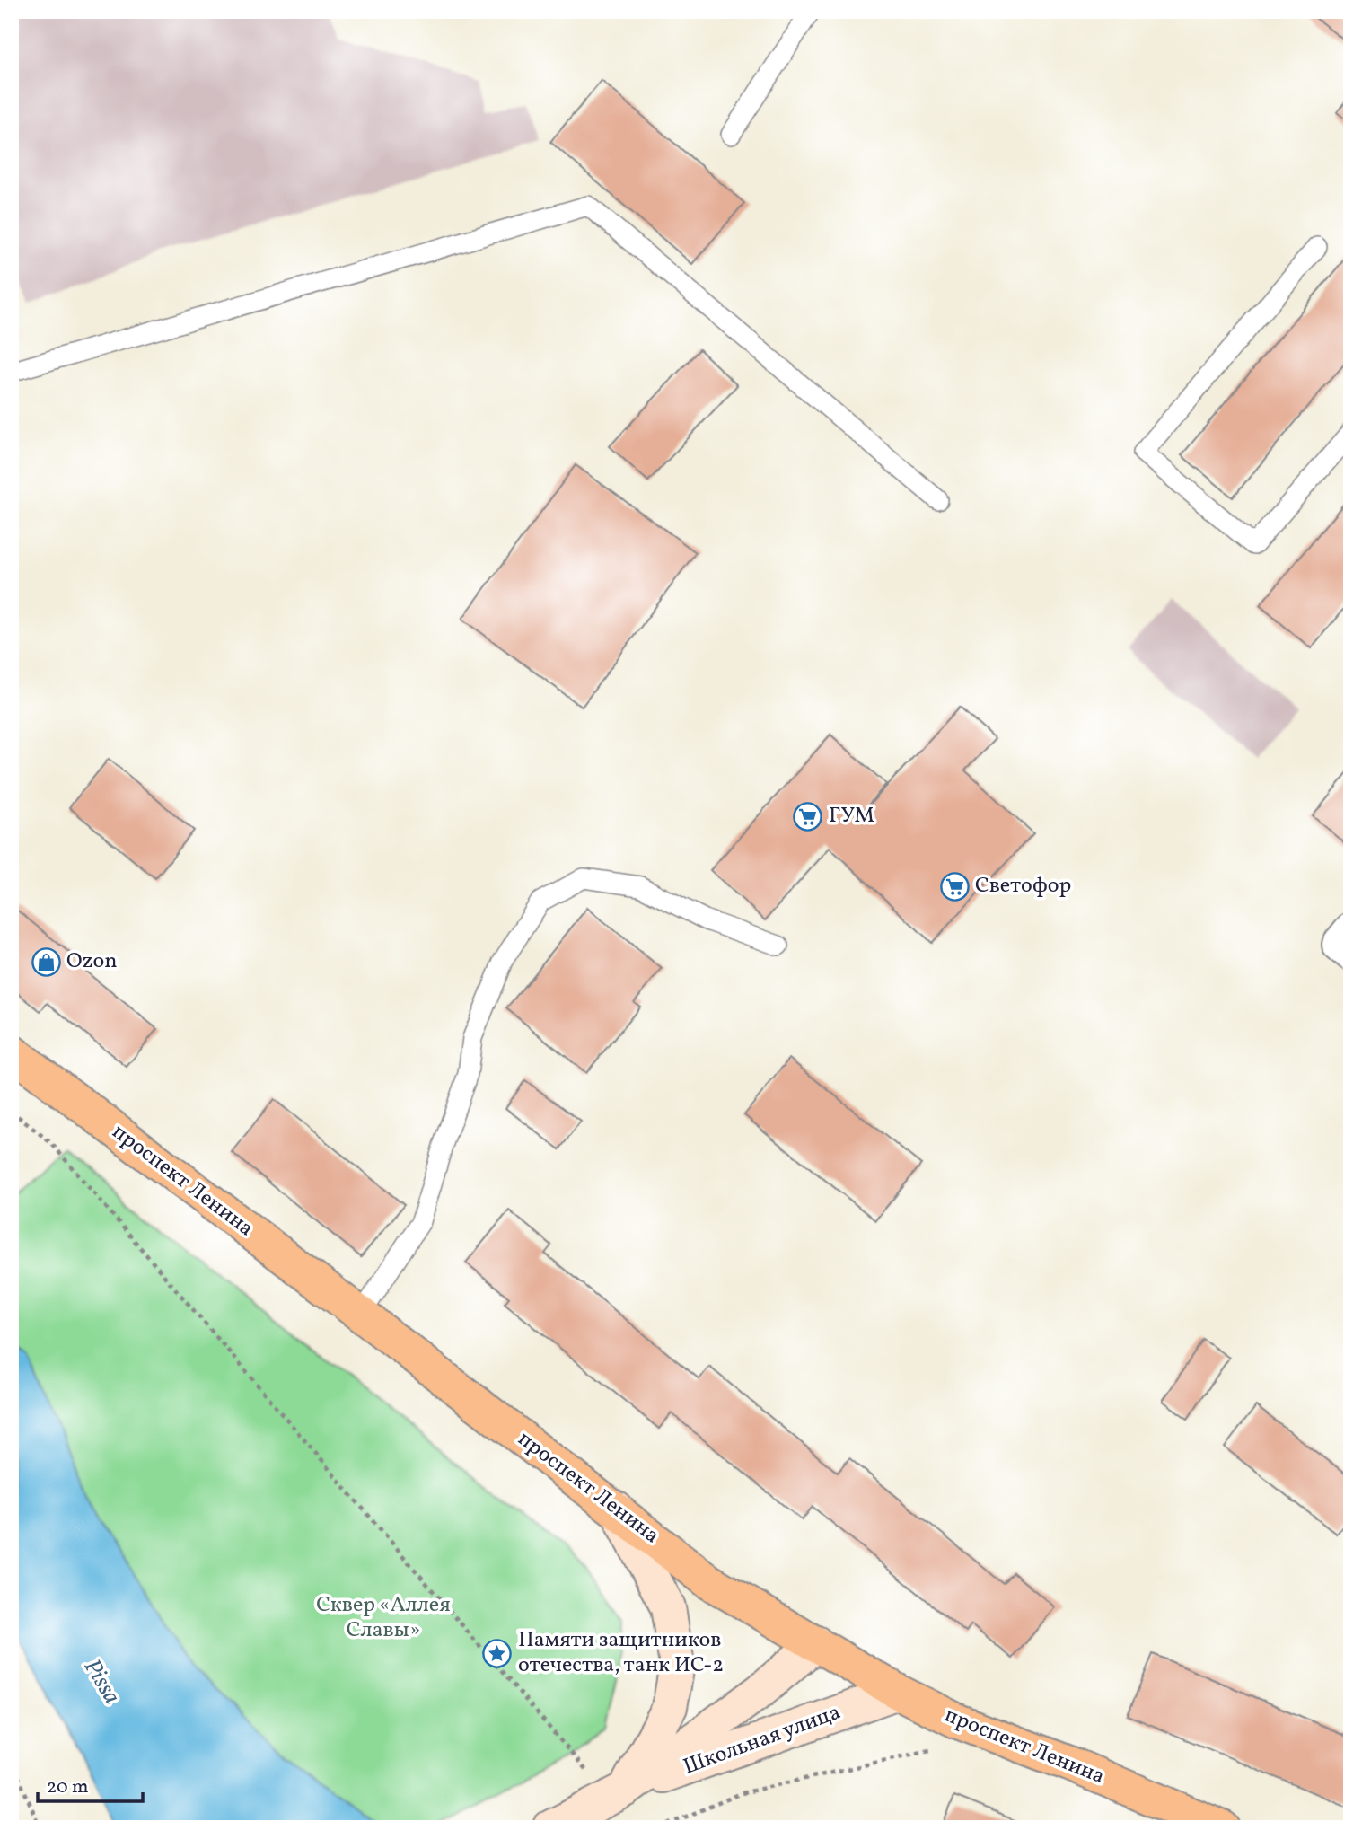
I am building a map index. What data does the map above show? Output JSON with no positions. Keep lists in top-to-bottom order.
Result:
{
  "streets": {
    "main road": ["проспект Ленина", "Школьная улица"]
  },
  "crossings": [
    ["проспект Ленина", "Школьная улица"]
  ],
  "water": ["Pissa"],
  "parks": ["Сквер «Аллея Славы»"],
  "places": {
    "supermarket": ["ГУМ", "Светофор"],
    "shop": ["Ozon"],
    "place": ["Памяти защитников отечества, танк ИС-2"]
  },
  "scale_bar": "20 m"
}
